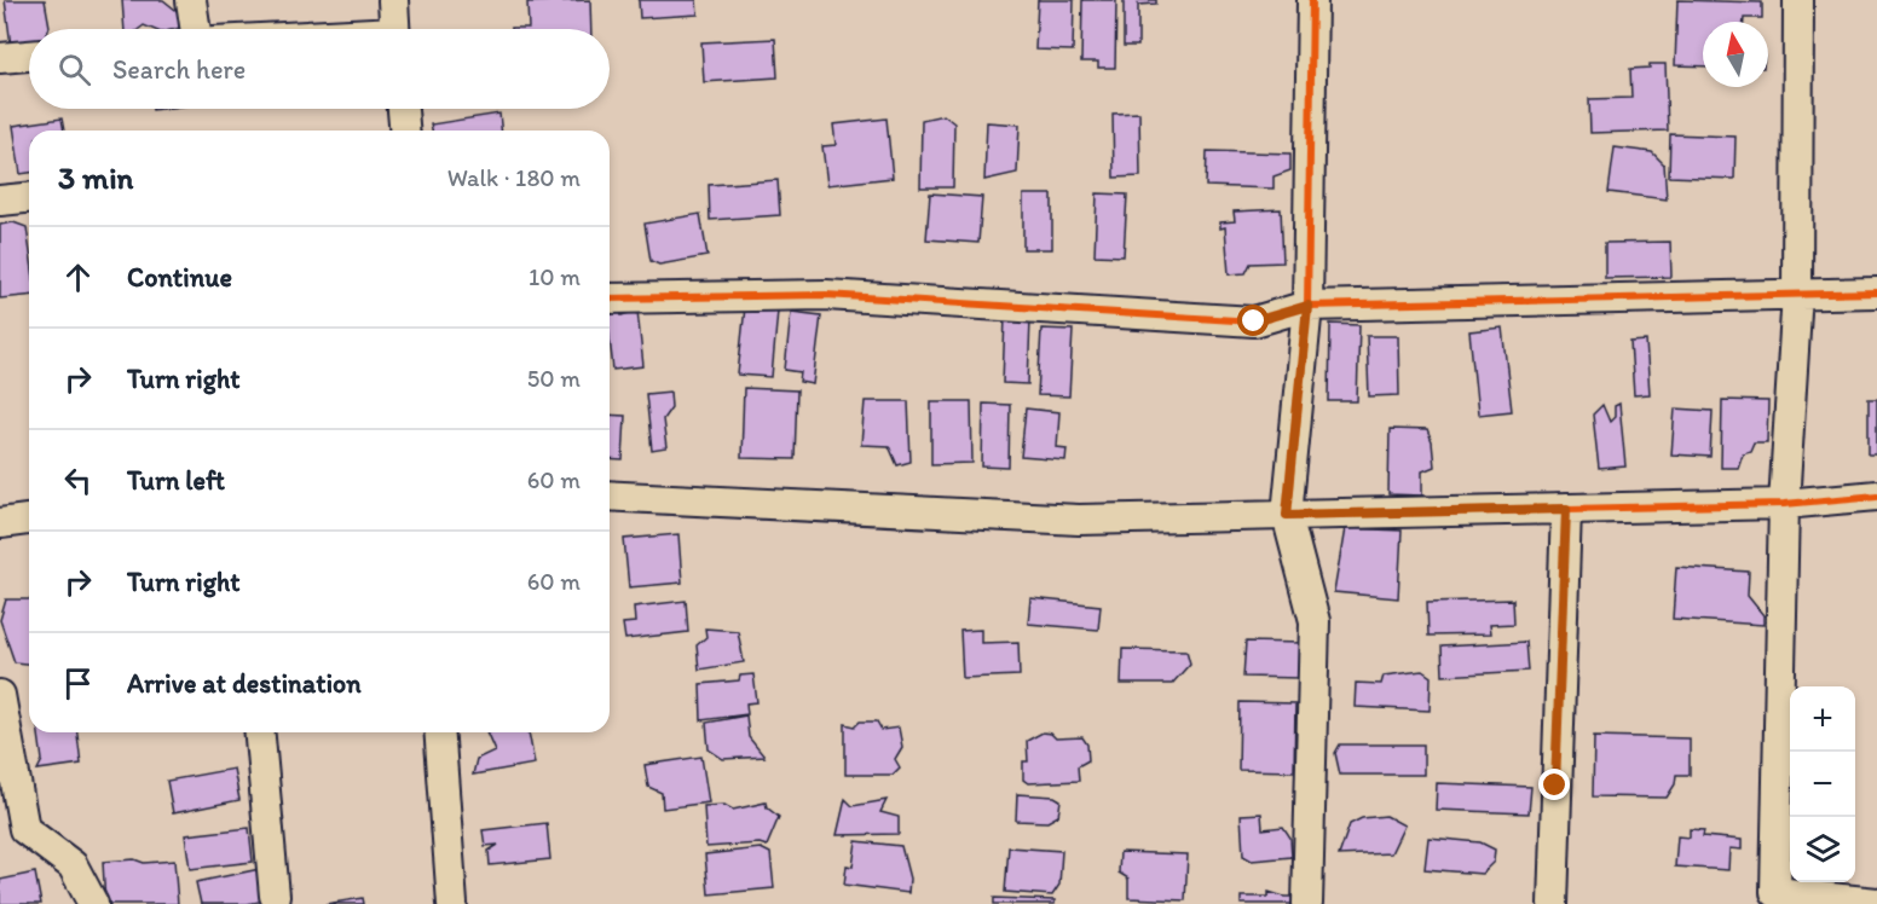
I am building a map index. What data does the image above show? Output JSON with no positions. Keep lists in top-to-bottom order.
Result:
{
  "north": "top",
  "page": {
    "search": "Search here",
    "heading": ["3 min", "Walk · 180 m"],
    "list": [
      ["Continue", "10 m"],
      ["Turn right", "50 m"],
      ["Turn left", "60 m"],
      ["Turn right", "60 m"],
      "Arrive at destination"
    ],
    "map_buttons": ["+", "−"]
  }
}
